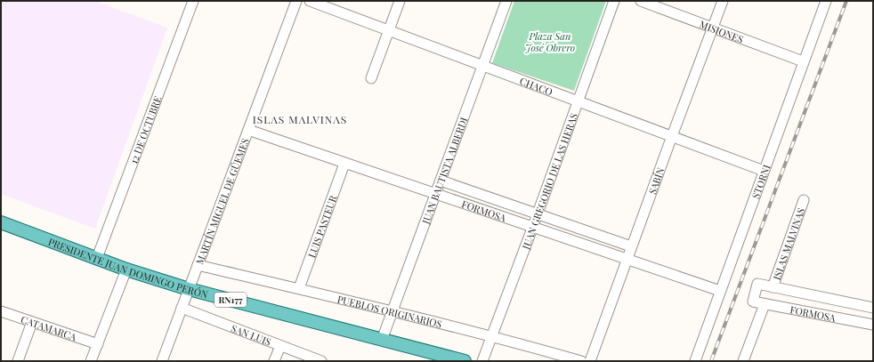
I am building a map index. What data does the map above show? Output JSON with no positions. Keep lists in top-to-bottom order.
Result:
{
  "streets": {
    "main road": ["PRESIDENTE JUAN DOMINGO PERÓN", "RN177"],
    "street": [
      "MISIONES",
      "CHACO",
      "12 DE OCTUBRE",
      "JUAN BAUTISTA ALBERDI",
      "SABÍN",
      "STORNI",
      "JUAN GREGORIO DE LAS HERAS",
      "MARTÍN MIGUEL DE GÜEMES",
      "FORMOSA",
      "LUIS PASTEUR",
      "ISLAS MALVINAS",
      "PUEBLOS ORIGINARIOS",
      "CATAMARCA",
      "SAN LUIS"
    ]
  },
  "crossings": [
    ["MISIONES", "SABÍN"],
    ["MISIONES", "STORNI"],
    ["CHACO", "JUAN BAUTISTA ALBERDI"],
    ["CHACO", "SABÍN"],
    ["CHACO", "STORNI"],
    ["CHACO", "JUAN GREGORIO DE LAS HERAS"],
    ["12 DE OCTUBRE", "PRESIDENTE JUAN DOMINGO PERÓN"],
    ["JUAN BAUTISTA ALBERDI", "FORMOSA"],
    ["JUAN BAUTISTA ALBERDI", "PRESIDENTE JUAN DOMINGO PERÓN"],
    ["JUAN BAUTISTA ALBERDI", "PUEBLOS ORIGINARIOS"],
    ["SABÍN", "FORMOSA"],
    ["STORNI", "FORMOSA"],
    ["JUAN GREGORIO DE LAS HERAS", "FORMOSA"],
    ["JUAN GREGORIO DE LAS HERAS", "PUEBLOS ORIGINARIOS"],
    ["MARTÍN MIGUEL DE GÜEMES", "FORMOSA"],
    ["MARTÍN MIGUEL DE GÜEMES", "PRESIDENTE JUAN DOMINGO PERÓN"],
    ["MARTÍN MIGUEL DE GÜEMES", "PUEBLOS ORIGINARIOS"],
    ["MARTÍN MIGUEL DE GÜEMES", "SAN LUIS"],
    ["FORMOSA", "LUIS PASTEUR"],
    ["FORMOSA", "ISLAS MALVINAS"],
    ["LUIS PASTEUR", "PUEBLOS ORIGINARIOS"]
  ],
  "districts": ["ISLAS MALVINAS"],
  "parks": ["Plaza San José Obrero"]
}
